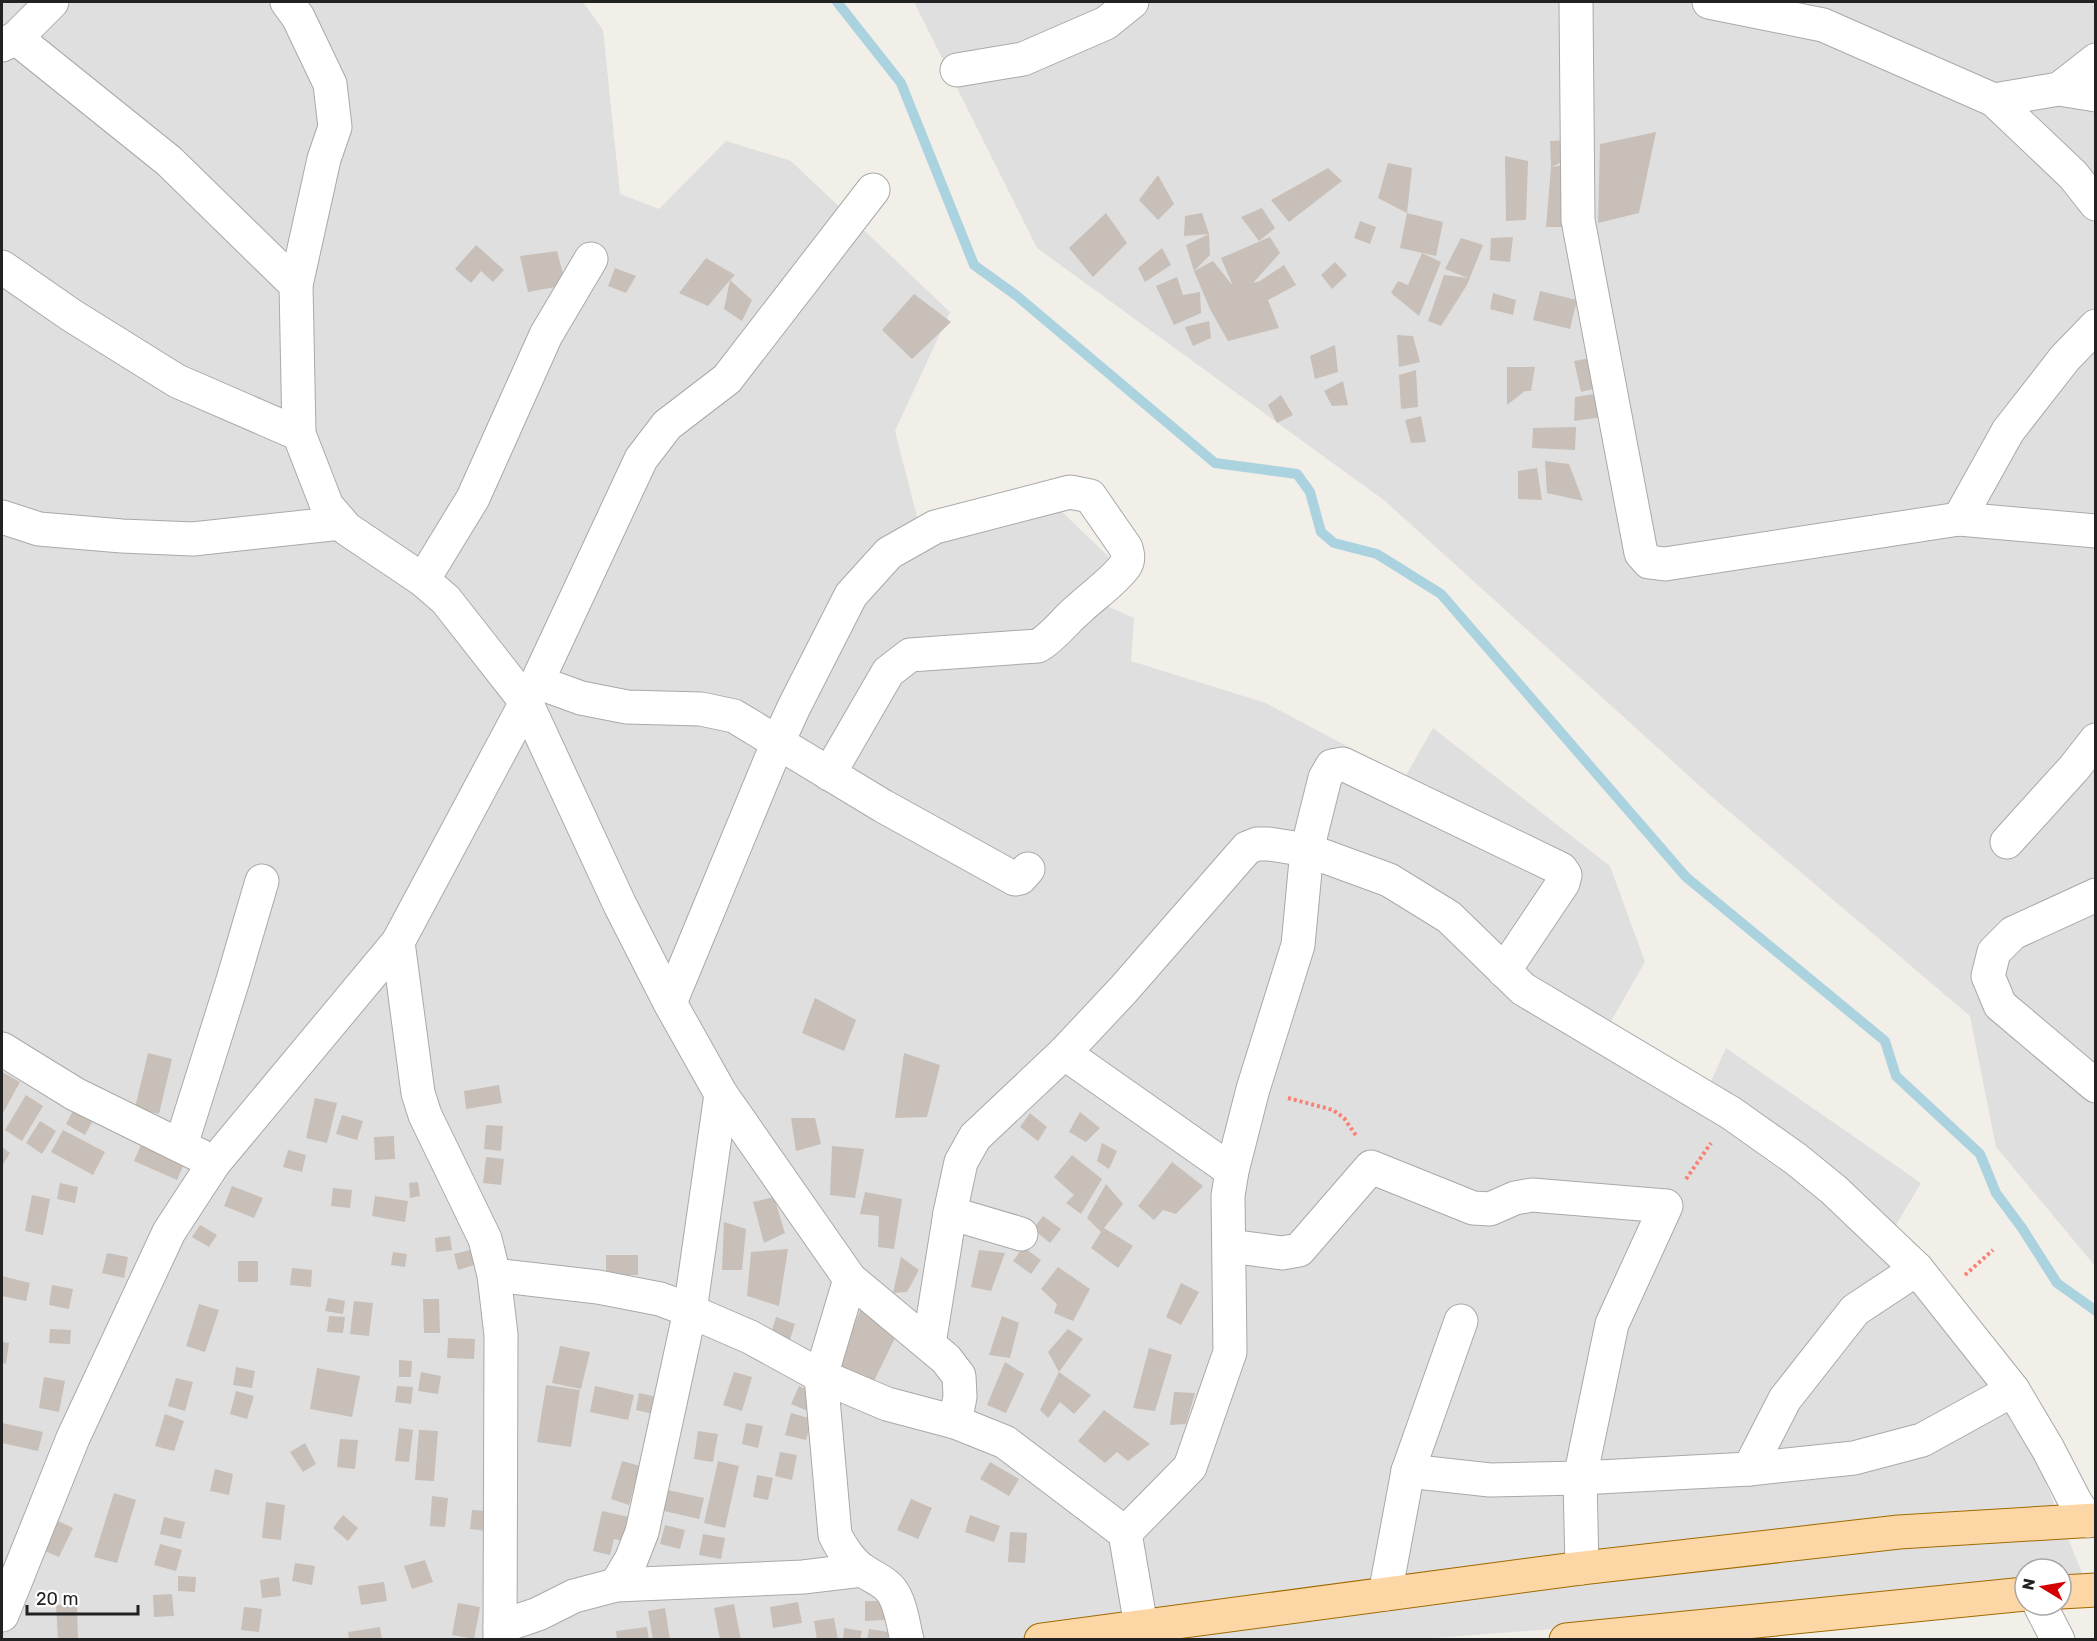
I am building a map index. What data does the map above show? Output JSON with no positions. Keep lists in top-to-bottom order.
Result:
{
  "scale_bar": "20 m",
  "north": "left"
}
